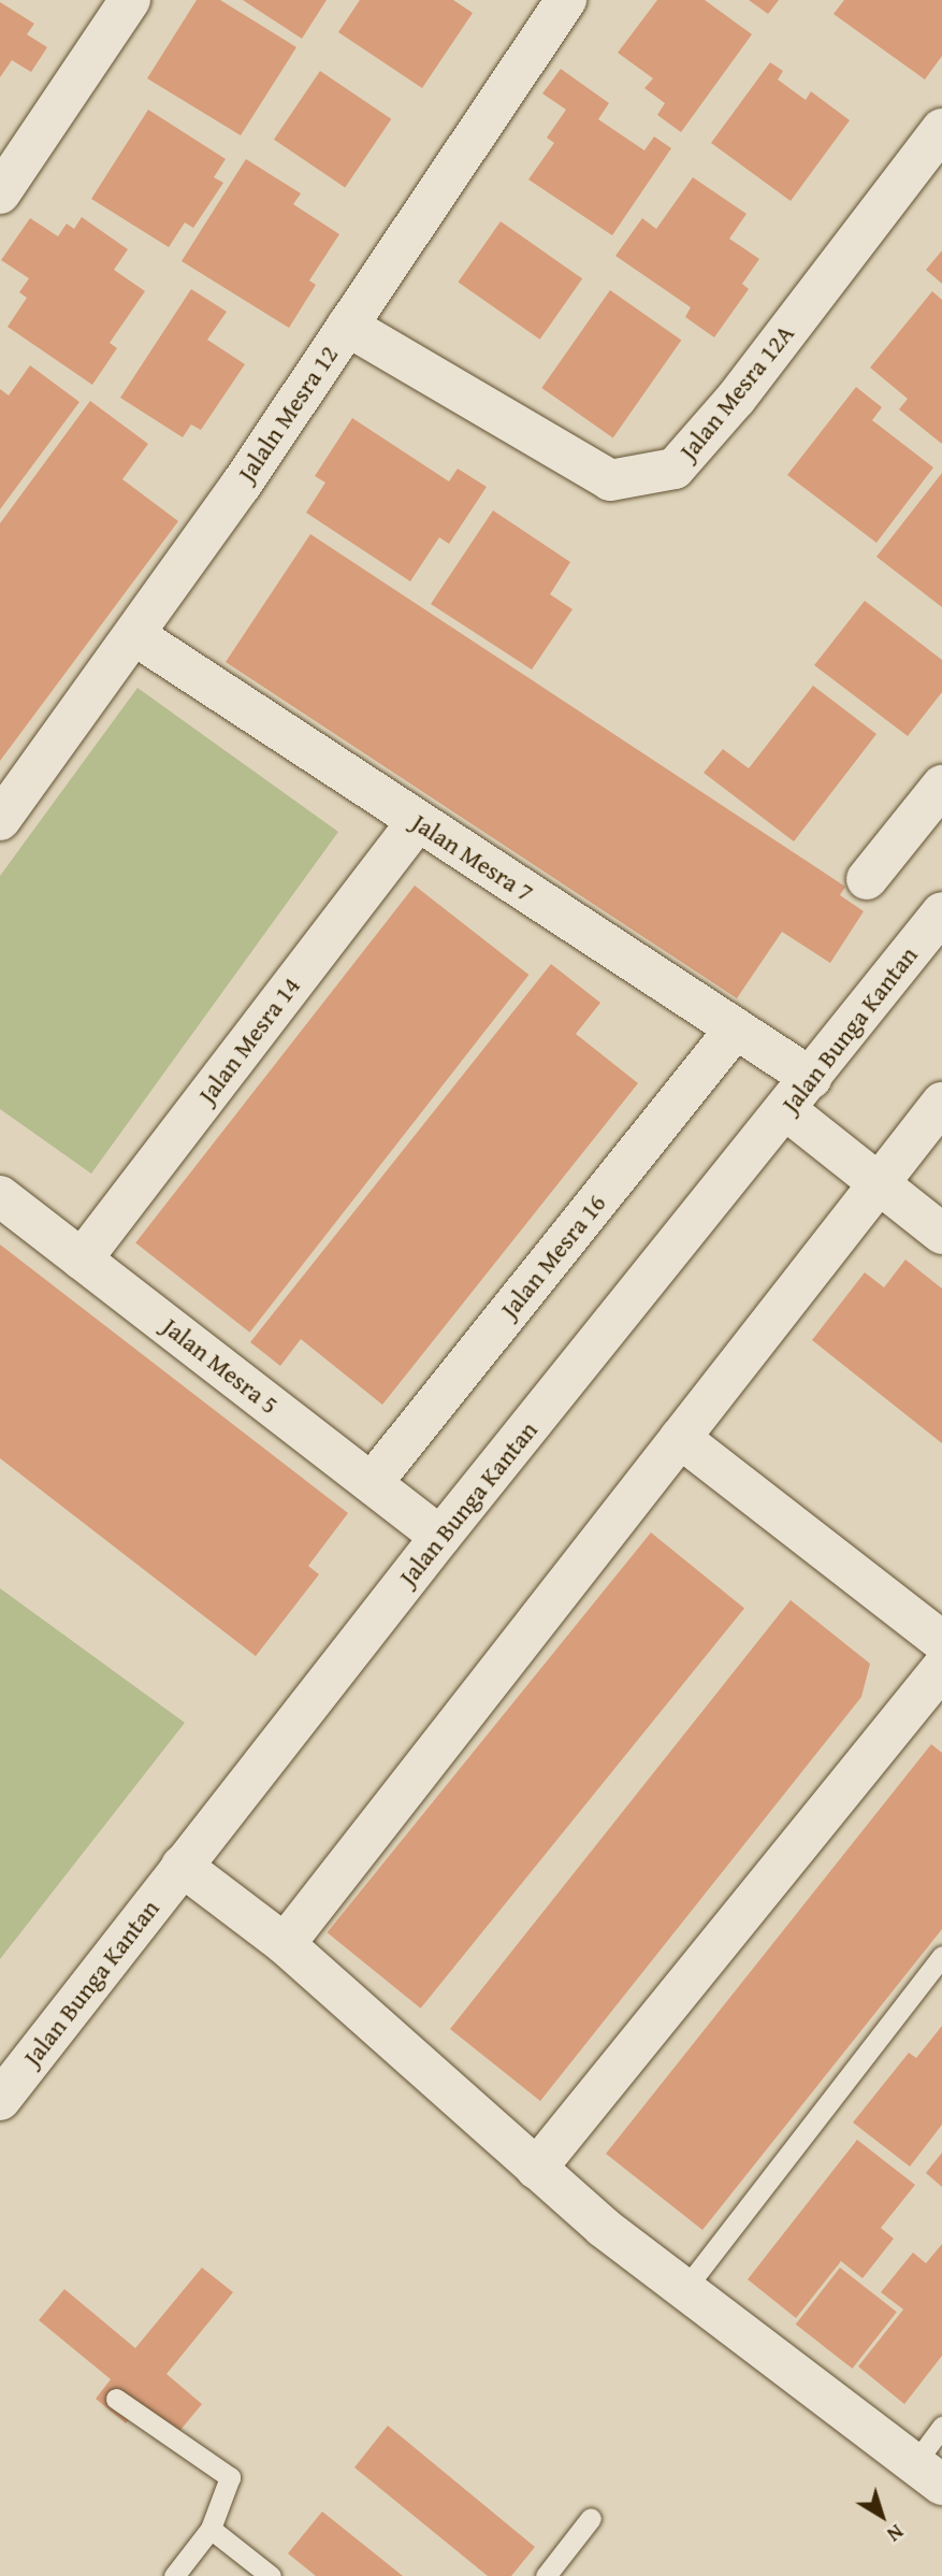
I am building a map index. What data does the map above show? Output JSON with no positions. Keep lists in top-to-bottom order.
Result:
{
  "streets": {
    "street": [
      "Jalan Mesra 12A",
      "Jalaln Mesra 12",
      "Jalan Mesra 7",
      "Jalan Bunga Kantan",
      "Jalan Mesra 14",
      "Jalan Mesra 16",
      "Jalan Mesra 5"
    ]
  },
  "crossings": [
    ["Jalan Mesra 12A", "Jalaln Mesra 12"],
    ["Jalaln Mesra 12", "Jalan Mesra 7"],
    ["Jalan Mesra 7", "Jalan Bunga Kantan"],
    ["Jalan Mesra 7", "Jalan Mesra 14"],
    ["Jalan Mesra 7", "Jalan Mesra 16"],
    ["Jalan Bunga Kantan", "Jalan Mesra 5"],
    ["Jalan Mesra 14", "Jalan Mesra 5"],
    ["Jalan Mesra 16", "Jalan Mesra 5"]
  ],
  "north": "bottom right"
}
